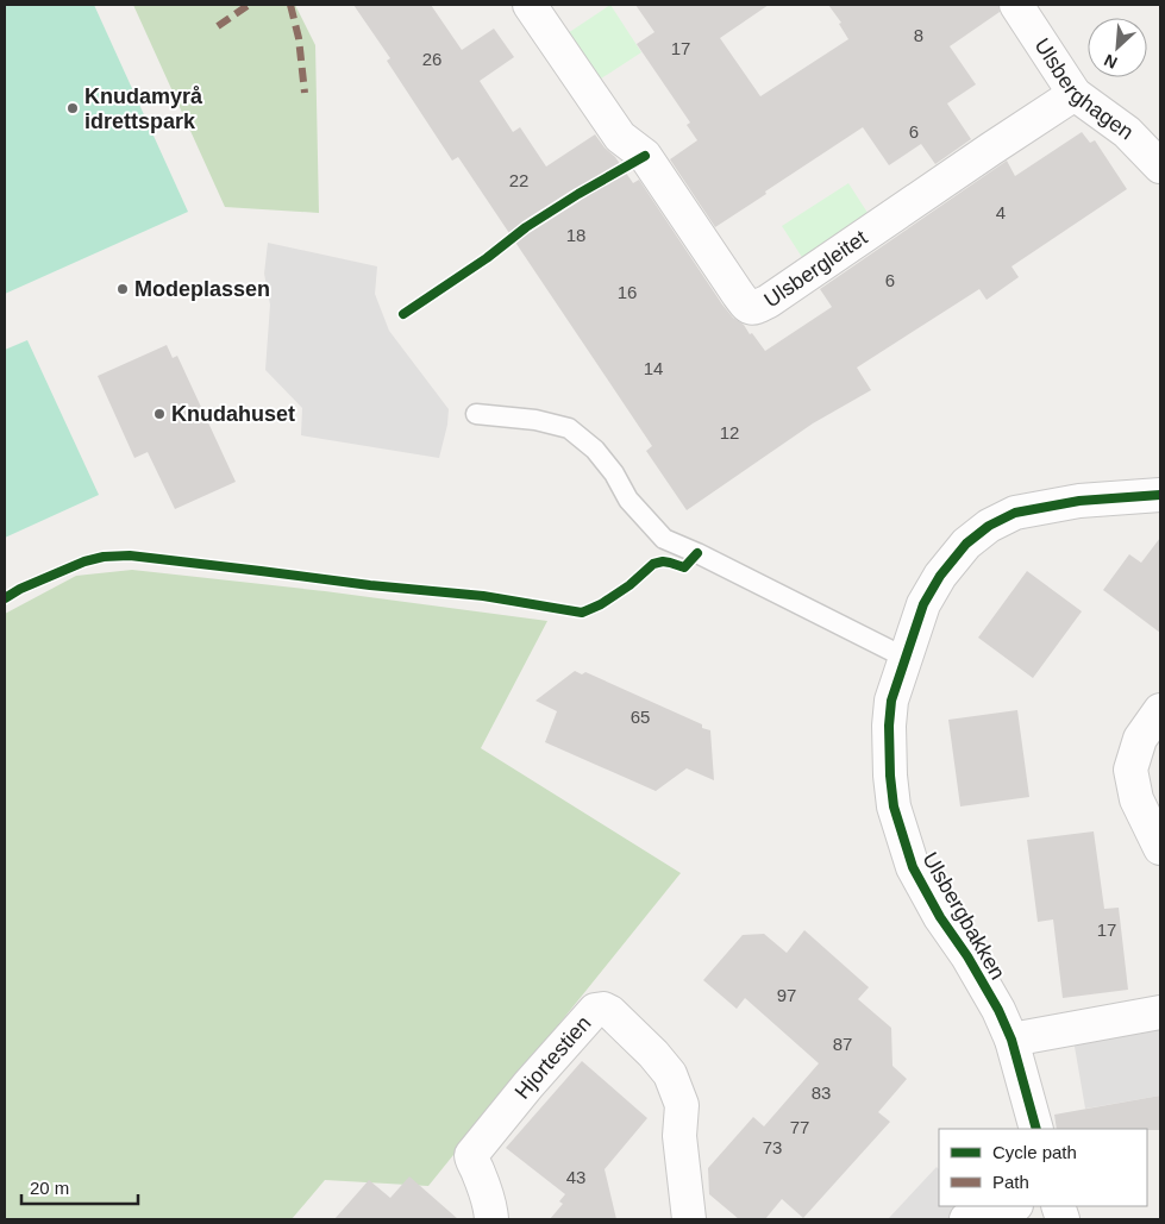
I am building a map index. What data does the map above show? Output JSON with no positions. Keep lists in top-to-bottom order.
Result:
{
  "streets": {
    "street": [
      "Ulsberghagen",
      "Ulsbergleitet",
      "Ulsbergbakken",
      "Hjortestien"
    ]
  },
  "crossings": [
    ["Ulsberghagen", "Ulsbergleitet"]
  ],
  "places": ["Knudamyrå idrettspark", "Modeplassen", "Knudahuset"],
  "house_numbers": [
    "8",
    "17",
    "26",
    "6",
    "22",
    "4",
    "18",
    "6",
    "16",
    "14",
    "12",
    "65",
    "17",
    "97",
    "87",
    "83",
    "77",
    "73",
    "43"
  ],
  "legend": ["Cycle path", "Path"],
  "scale_bar": "20 m",
  "north": "bottom left"
}
